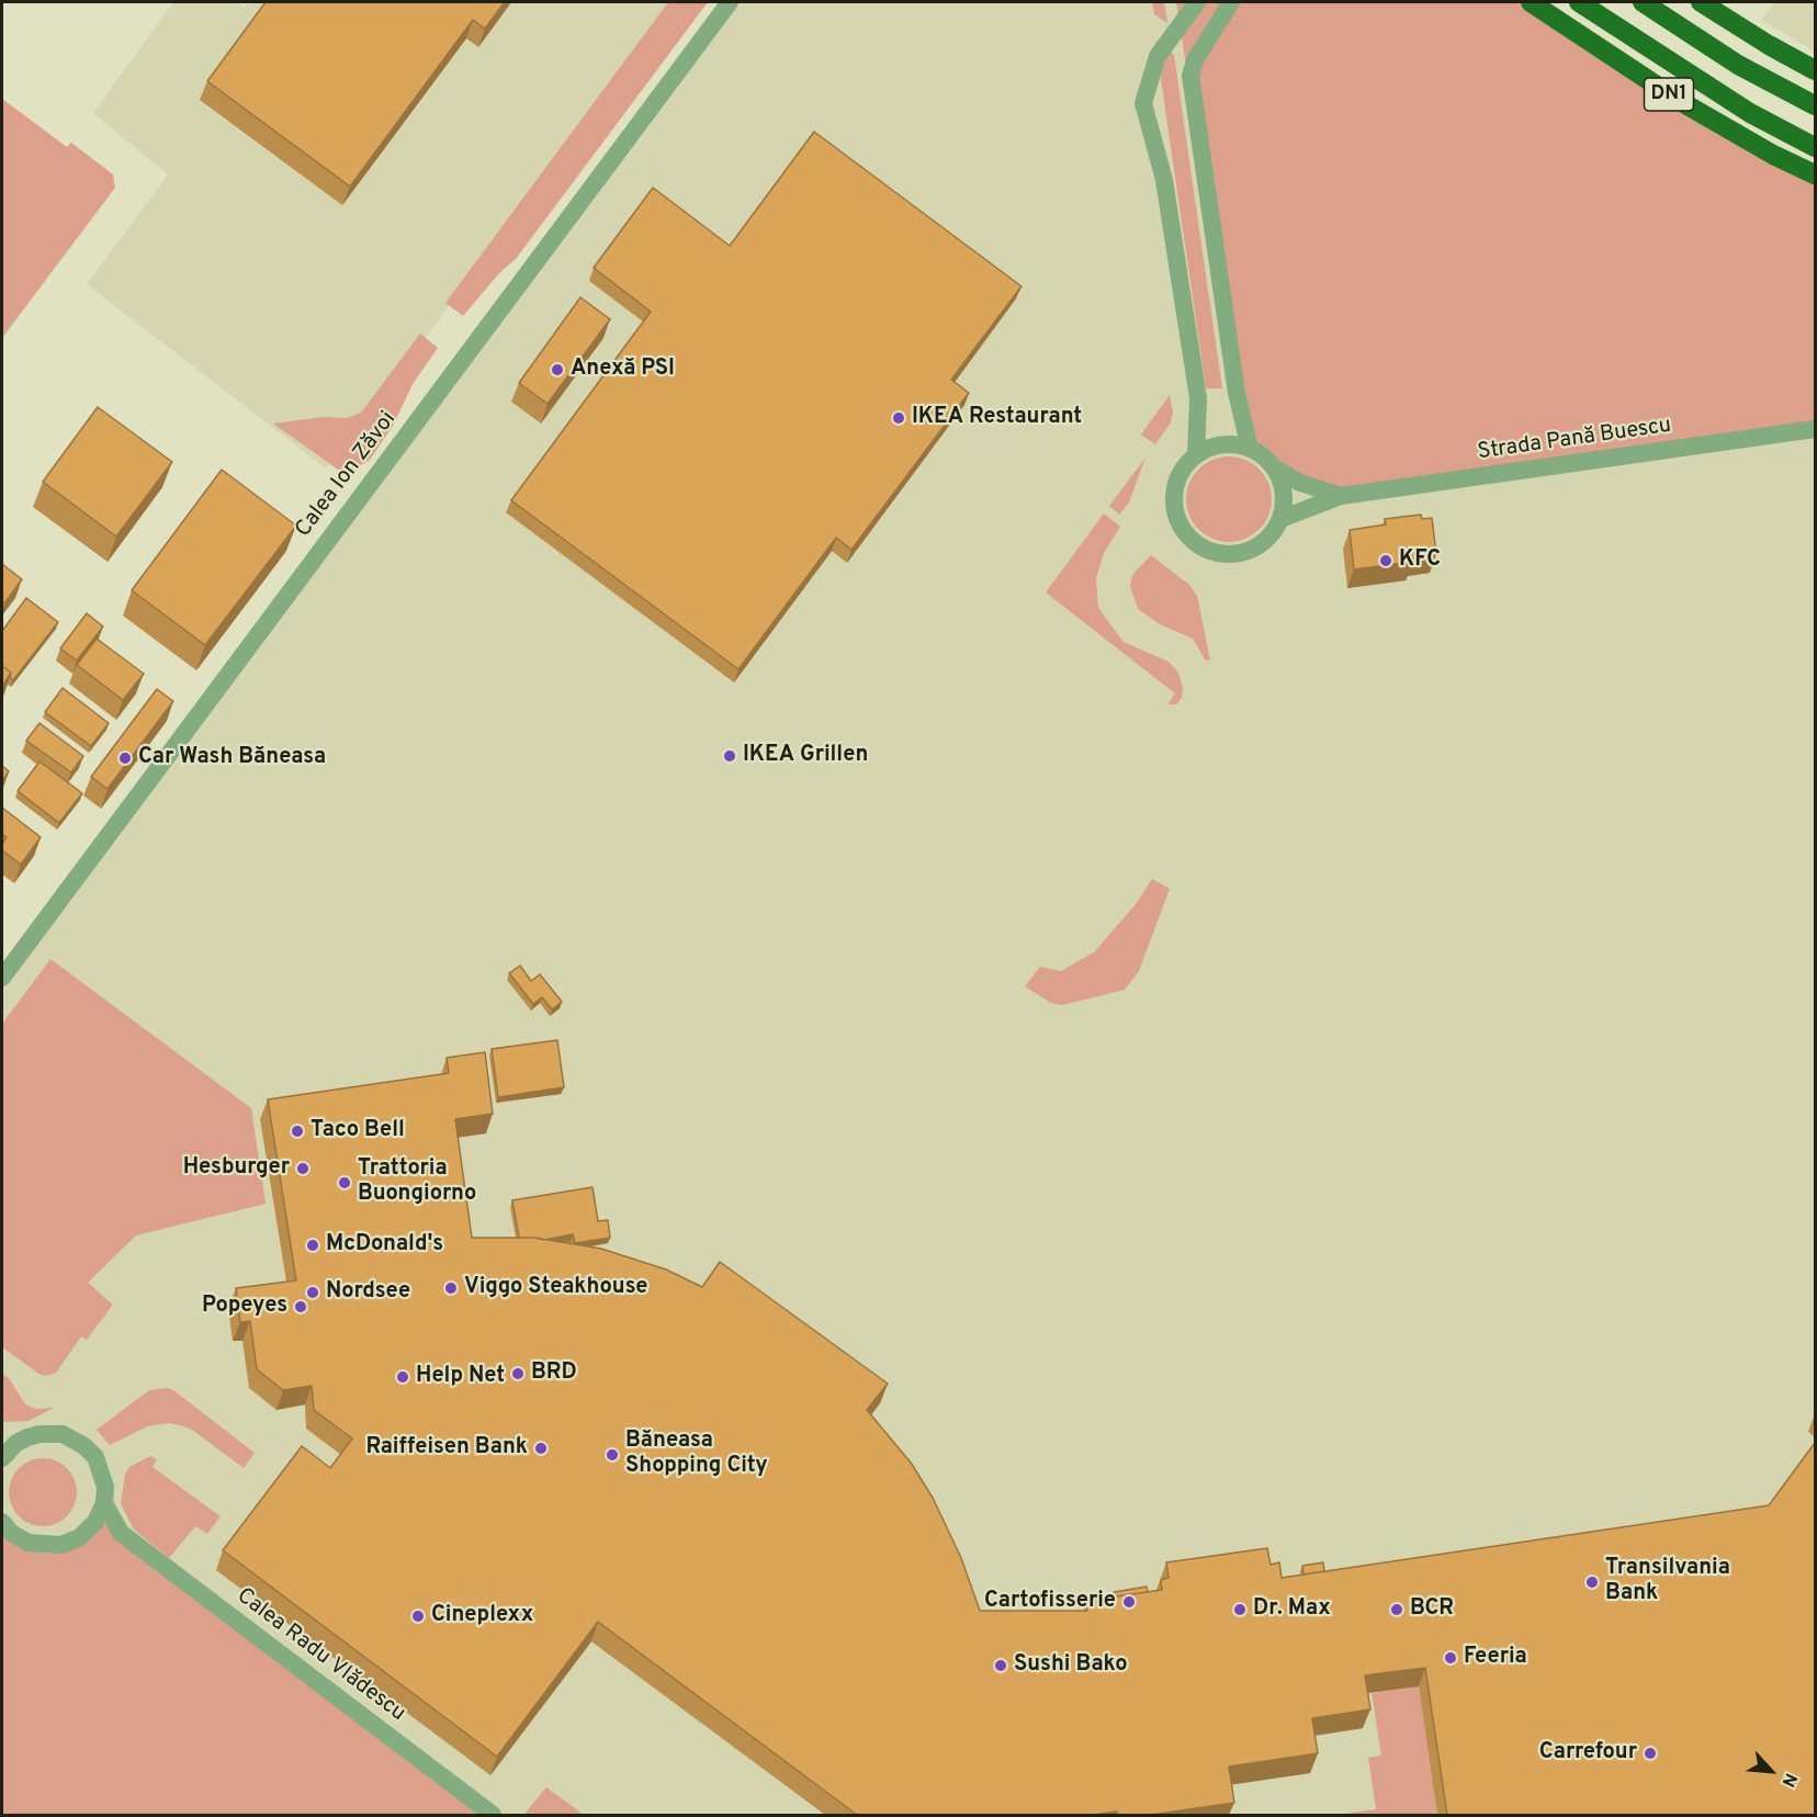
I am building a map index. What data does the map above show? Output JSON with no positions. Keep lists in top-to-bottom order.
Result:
{
  "streets": {
    "highway": ["DN1"],
    "street": ["Strada Pană Buescu", "Calea Ion Zăvoi", "Calea Radu Vlădescu"]
  },
  "places": [
    "Anexă PSI",
    "IKEA Restaurant",
    "KFC",
    "IKEA Grillen",
    "Car Wash Băneasa",
    "Taco Bell",
    "Hesburger",
    "Trattoria Buongiorno",
    "McDonald's",
    "Viggo Steakhouse",
    "Nordsee",
    "Popeyes",
    "BRD",
    "Help Net",
    "Raiffeisen Bank",
    "Băneasa Shopping City",
    "Transilvania Bank",
    "Cartofisserie",
    "Dr. Max",
    "BCR",
    "Cineplexx",
    "Feeria",
    "Sushi Bako",
    "Carrefour"
  ],
  "north": "bottom right"
}
